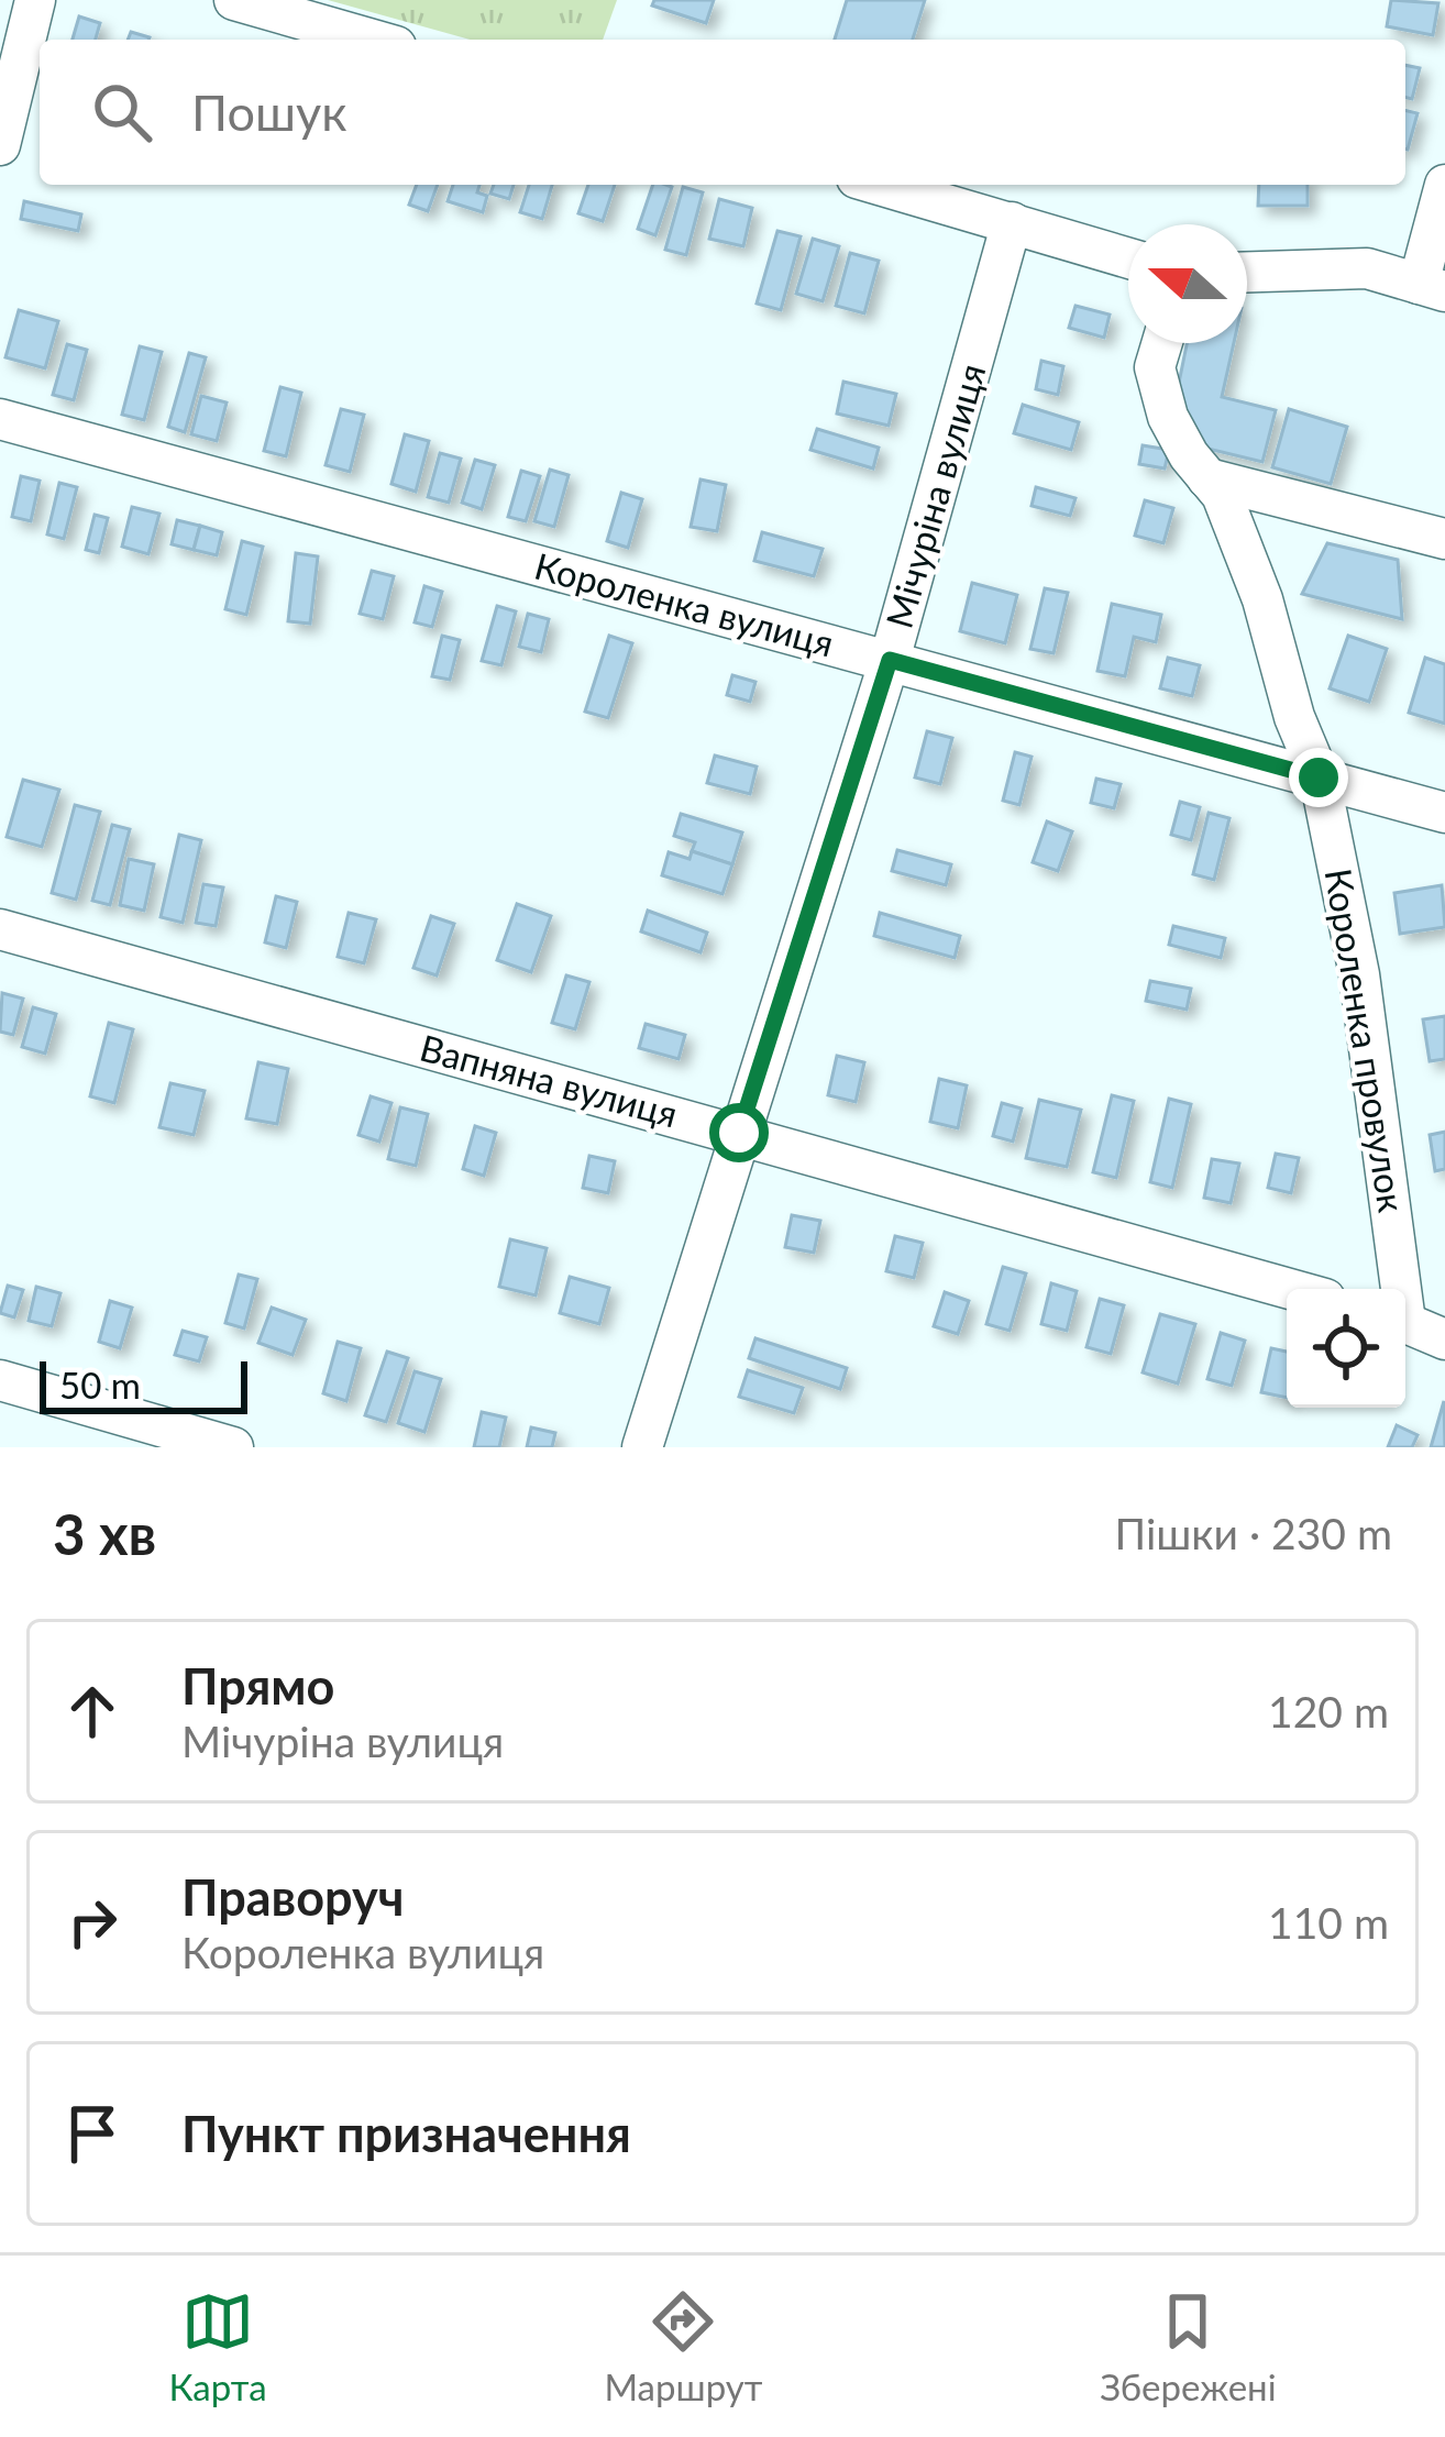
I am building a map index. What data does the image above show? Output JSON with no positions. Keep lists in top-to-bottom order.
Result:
{
  "streets": {
    "street": [
      "Мічуріна вулиця",
      "Короленка вулиця",
      "Короленка провулок",
      "Вапняна вулиця"
    ]
  },
  "crossings": [
    ["Мічуріна вулиця", "Короленка вулиця"],
    ["Мічуріна вулиця", "Вапняна вулиця"],
    ["Короленка вулиця", "Короленка провулок"]
  ],
  "scale_bar": "50 m",
  "north": "left",
  "page": {
    "search": "Пошук",
    "scale": "50 m",
    "heading": ["3 хв", "Пішки · 230 m"],
    "list": [
      ["Прямо", "Мічуріна вулиця", "120 m"],
      ["Праворуч", "Короленка вулиця", "110 m"],
      "Пункт призначення"
    ],
    "nav": ["Карта", "Маршрут", "Збережені"]
  }
}
